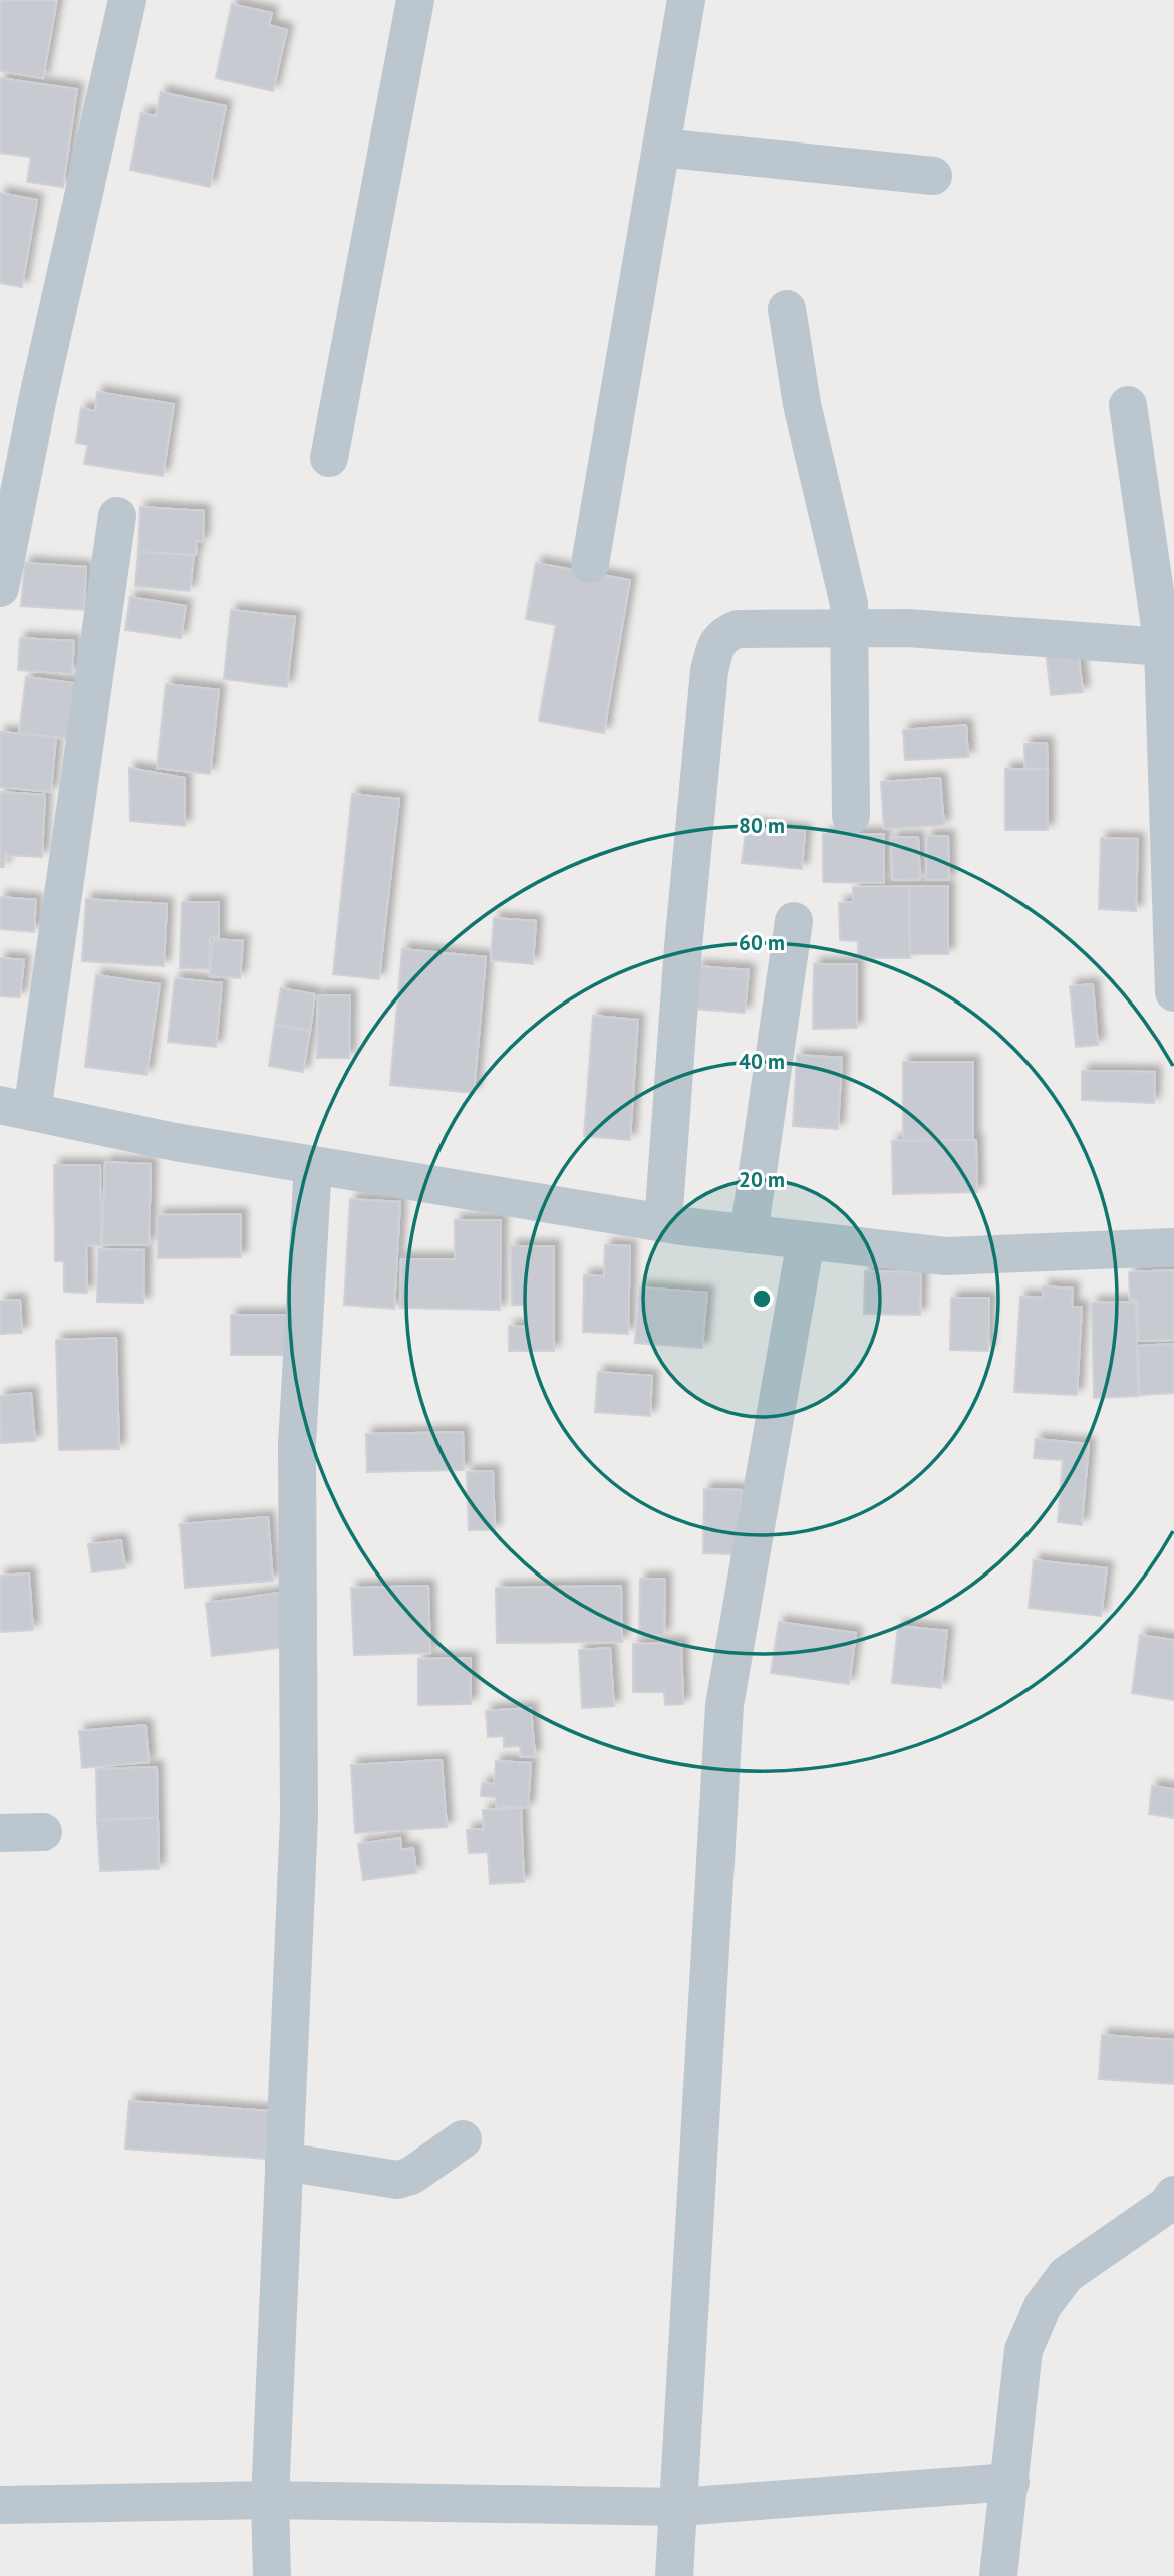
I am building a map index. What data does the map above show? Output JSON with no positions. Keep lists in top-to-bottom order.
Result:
{
  "rings": [
    "80 m",
    "60 m",
    "40 m",
    "20 m"
  ]
}
